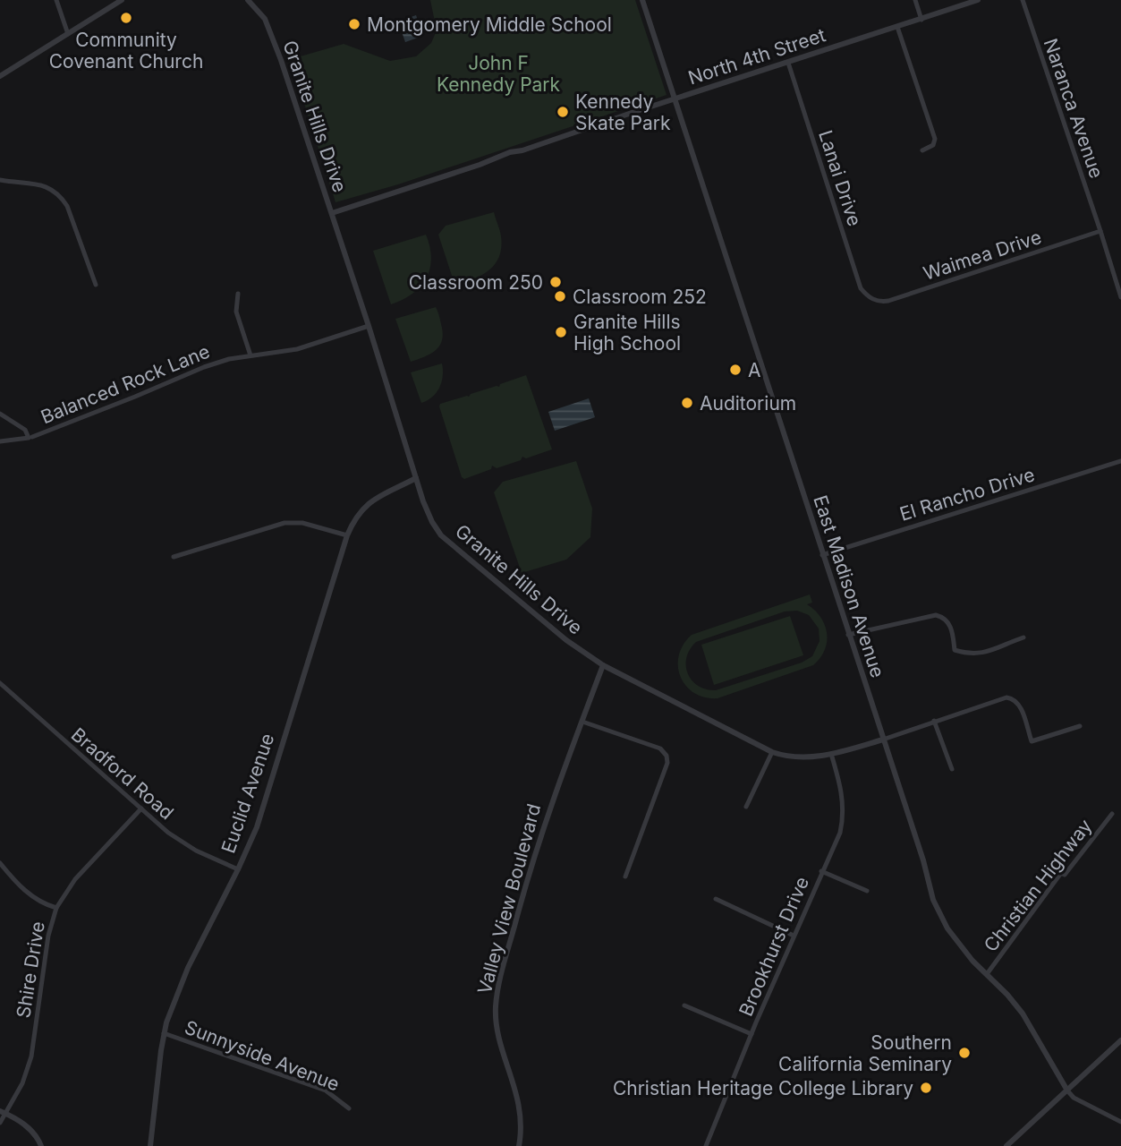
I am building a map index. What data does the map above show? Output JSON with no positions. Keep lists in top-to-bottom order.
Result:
{
  "streets": {
    "street": [
      "North 4th Street",
      "Naranca Avenue",
      "Granite Hills Drive",
      "Lanai Drive",
      "Waimea Drive",
      "Balanced Rock Lane",
      "El Rancho Drive",
      "East Madison Avenue",
      "Bradford Road",
      "Euclid Avenue",
      "Christian Highway",
      "Valley View Boulevard",
      "Brookhurst Drive",
      "Shire Drive",
      "Sunnyside Avenue"
    ]
  },
  "crossings": [
    ["North 4th Street", "Granite Hills Drive"],
    ["North 4th Street", "Lanai Drive"],
    ["North 4th Street", "East Madison Avenue"],
    ["Naranca Avenue", "Waimea Drive"],
    ["Granite Hills Drive", "Balanced Rock Lane"],
    ["Granite Hills Drive", "East Madison Avenue"],
    ["Granite Hills Drive", "Euclid Avenue"],
    ["Granite Hills Drive", "Valley View Boulevard"],
    ["Granite Hills Drive", "Brookhurst Drive"],
    ["Lanai Drive", "Waimea Drive"],
    ["El Rancho Drive", "East Madison Avenue"],
    ["East Madison Avenue", "Christian Highway"],
    ["Bradford Road", "Euclid Avenue"],
    ["Bradford Road", "Shire Drive"],
    ["Euclid Avenue", "Sunnyside Avenue"]
  ],
  "parks": ["John F Kennedy Park"],
  "places": [
    "Community Covenant Church",
    "Montgomery Middle School",
    "Kennedy Skate Park",
    "Classroom 250",
    "Classroom 252",
    "Granite Hills High School",
    "A",
    "Auditorium",
    "Southern California Seminary",
    "Christian Heritage College Library"
  ]
}
